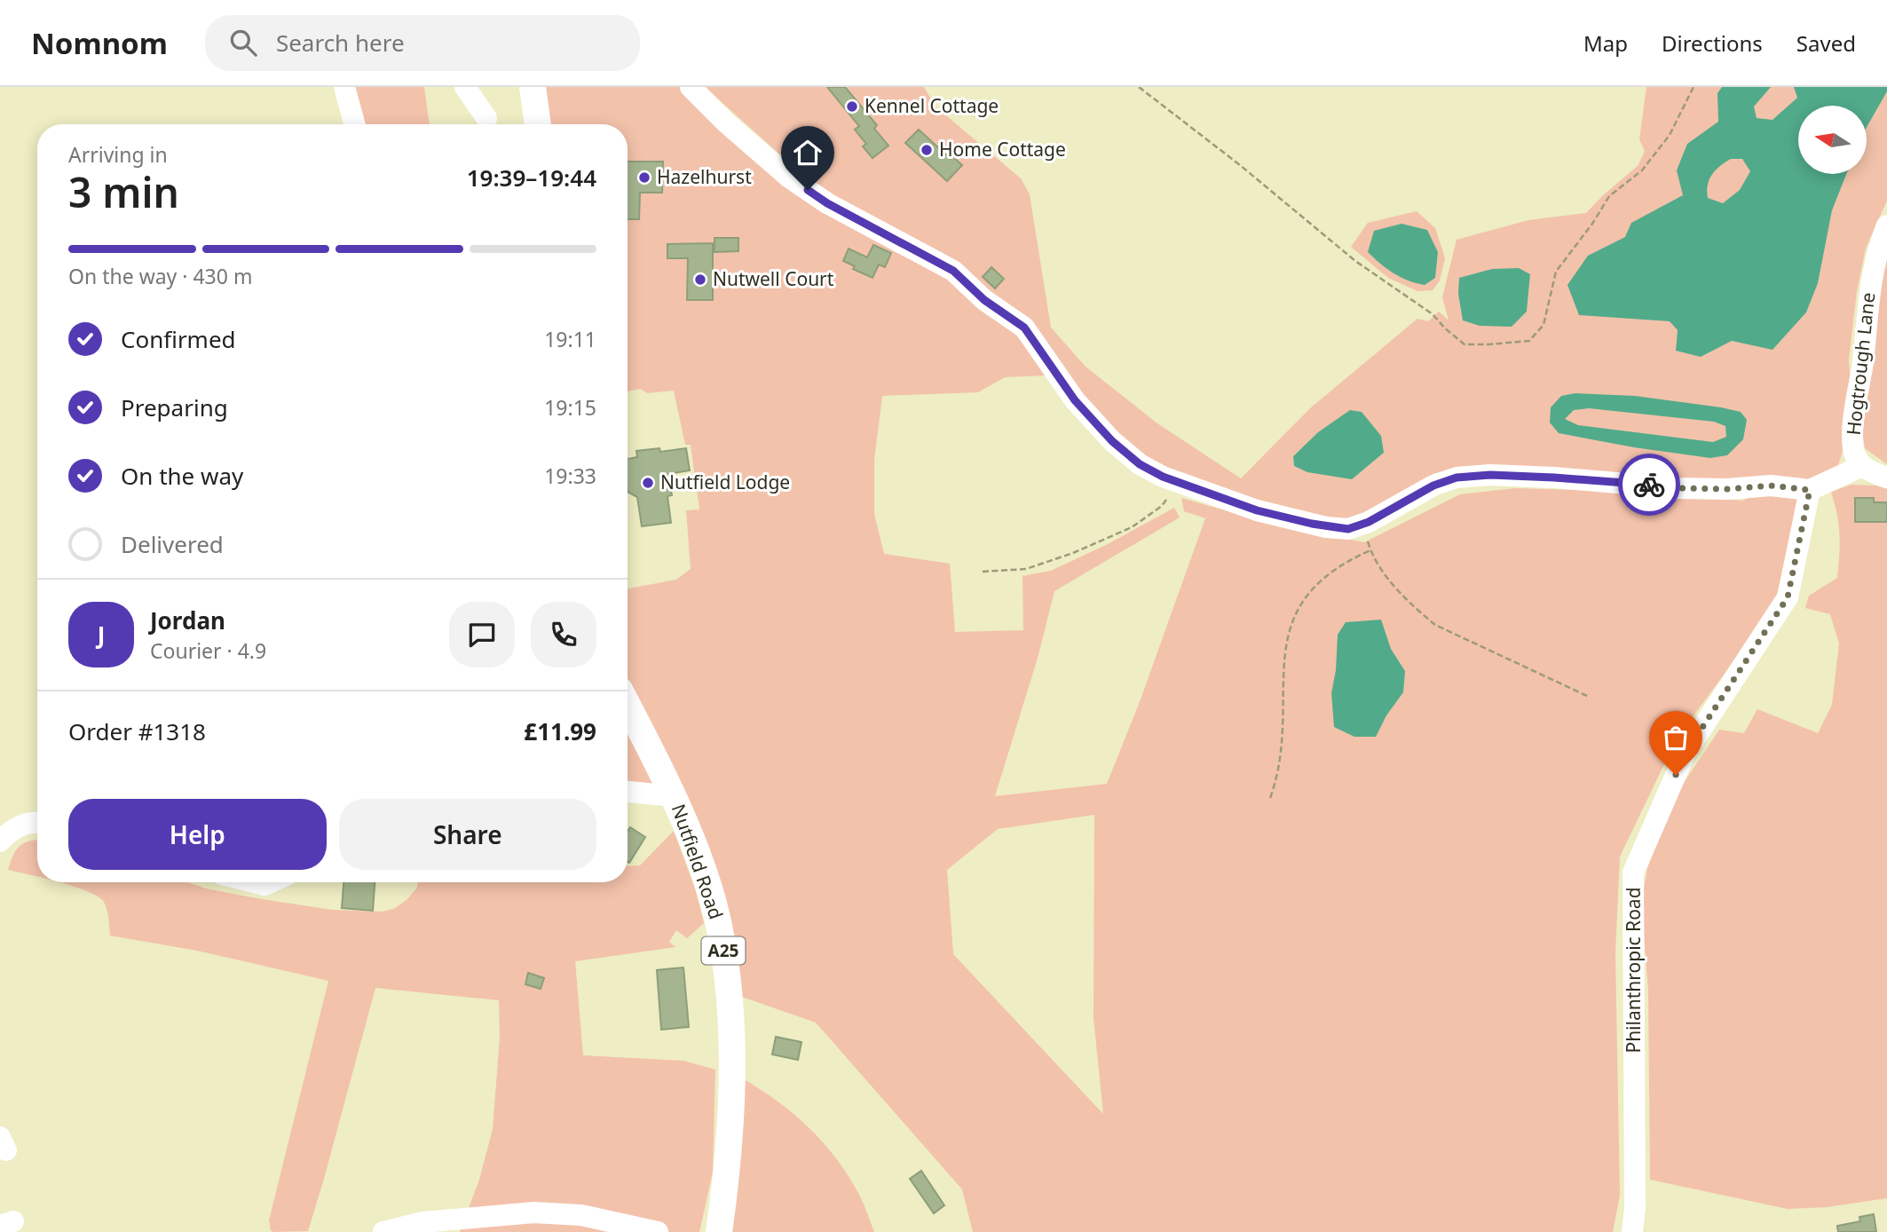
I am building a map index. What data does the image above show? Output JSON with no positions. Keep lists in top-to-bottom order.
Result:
{
  "streets": {
    "main road": ["Nutfield Road", "A25"],
    "street": ["Hogtrough Lane", "Philanthropic Road"]
  },
  "places": [
    "Kennel Cottage",
    "Home Cottage",
    "Hazelhurst",
    "Nutwell Court",
    "Nutfield Lodge"
  ],
  "north": "left",
  "page": {
    "header": "Nomnom",
    "search": "Search here",
    "nav": ["Map", "Directions", "Saved"],
    "heading": ["3 min", "Arriving in", "19:39–19:44"],
    "panel": [
      "Jordan",
      "Courier · 4.9",
      "Order #1318",
      "£11.99"
    ],
    "bar": "On the way · 430 m",
    "list": [
      ["Confirmed", "19:11"],
      ["Preparing", "19:15"],
      ["On the way", "19:33"],
      "Delivered"
    ],
    "round": "J",
    "buttons": ["Help", "Share"]
  }
}
